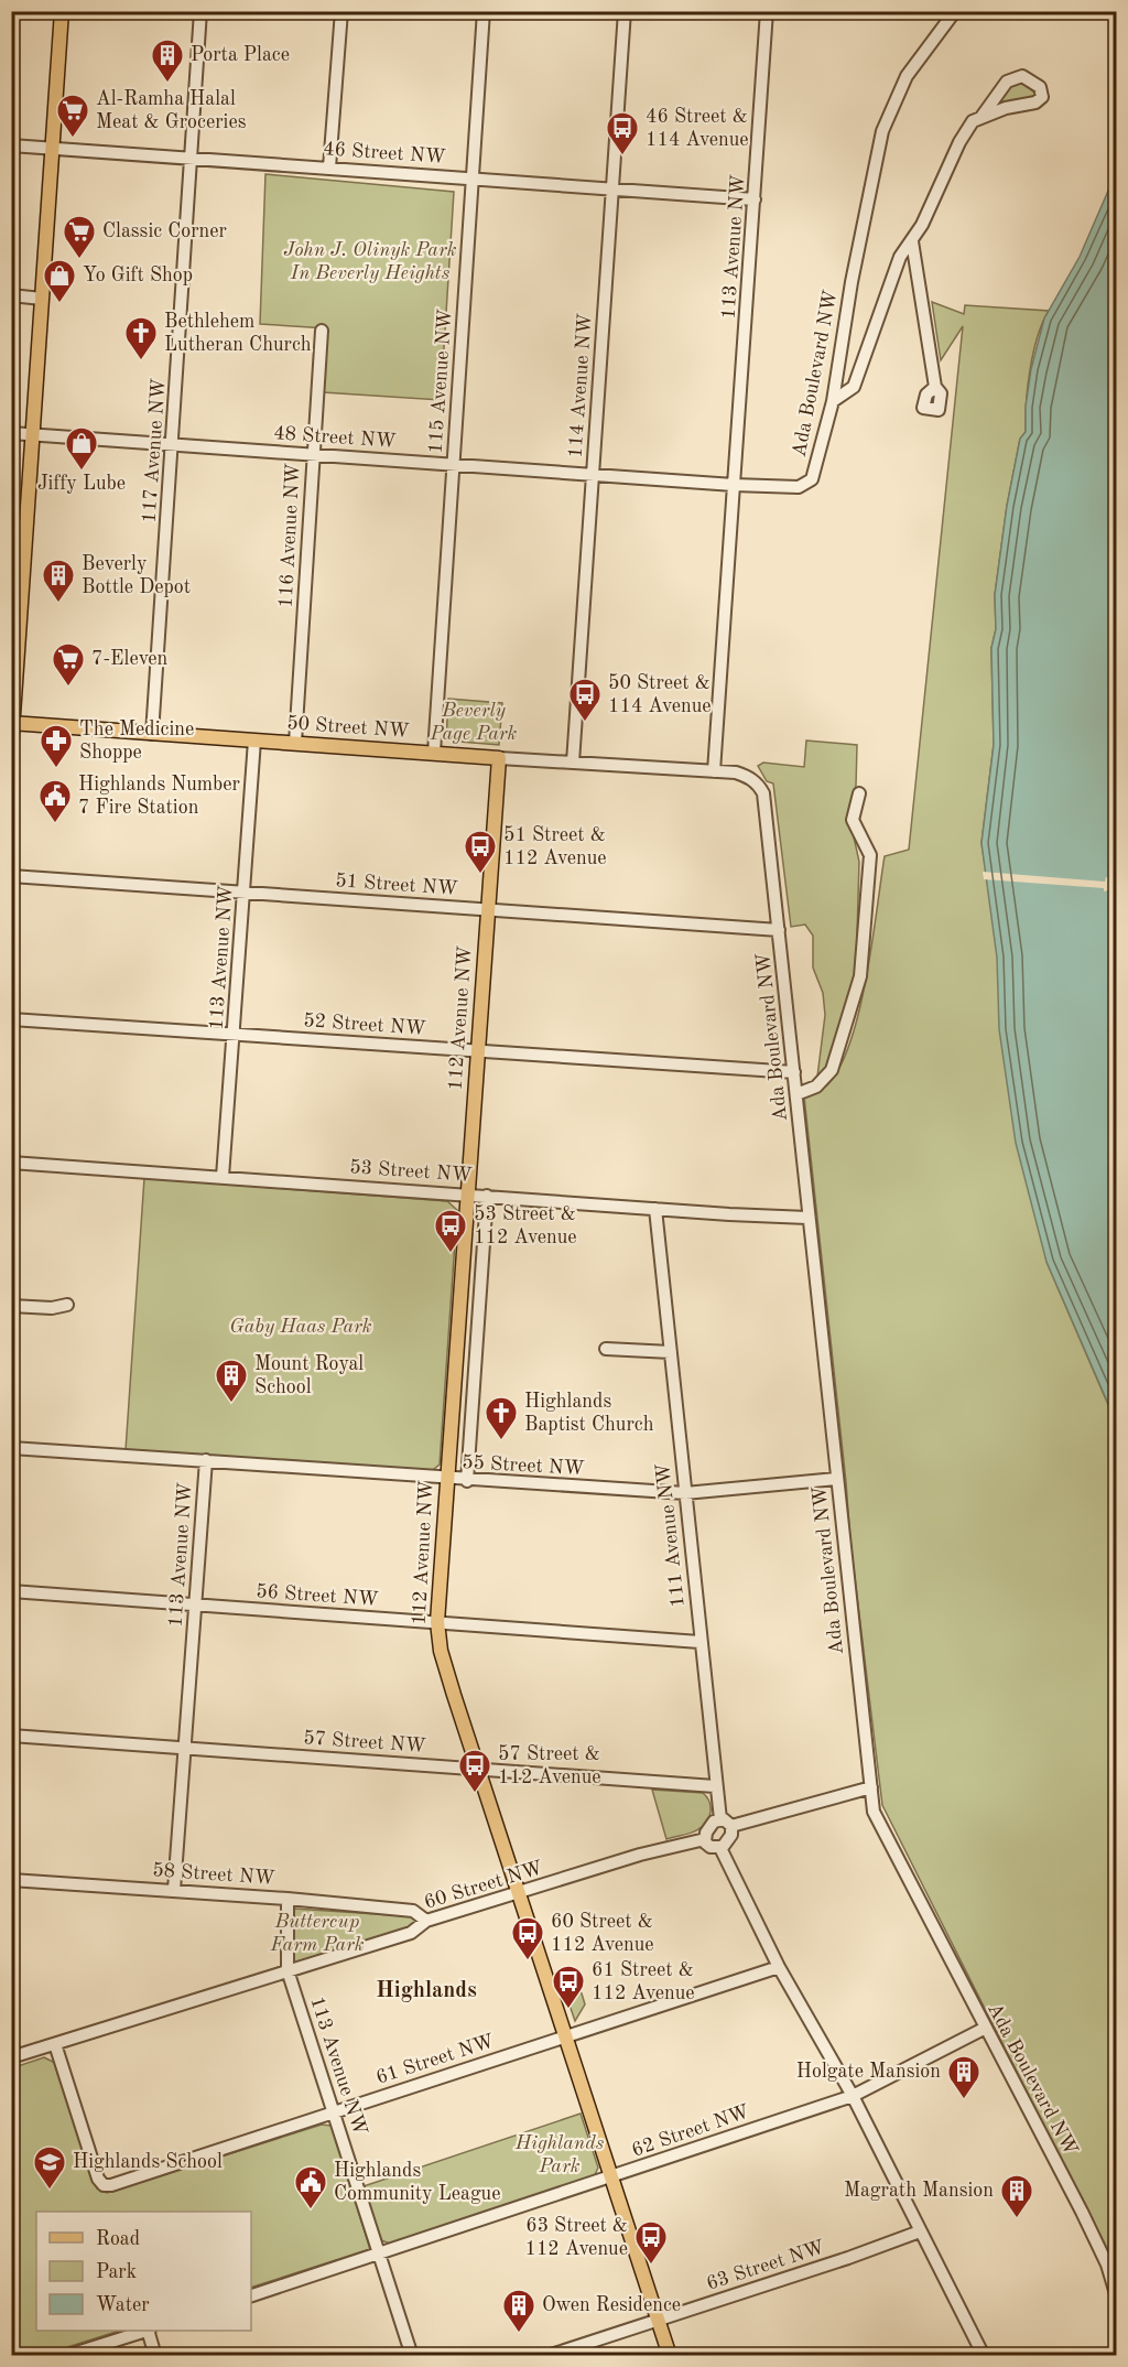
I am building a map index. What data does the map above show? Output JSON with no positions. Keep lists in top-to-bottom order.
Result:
{
  "streets": {
    "main road": ["50 Street NW", "112 Avenue NW"],
    "street": [
      "46 Street NW",
      "113 Avenue NW",
      "Ada Boulevard NW",
      "115 Avenue NW",
      "114 Avenue NW",
      "48 Street NW",
      "117 Avenue NW",
      "116 Avenue NW",
      "51 Street NW",
      "52 Street NW",
      "53 Street NW",
      "55 Street NW",
      "111 Avenue NW",
      "56 Street NW",
      "57 Street NW",
      "58 Street NW",
      "60 Street NW",
      "61 Street NW",
      "62 Street NW",
      "63 Street NW"
    ]
  },
  "crossings": [
    ["46 Street NW", "113 Avenue NW"],
    ["46 Street NW", "115 Avenue NW"],
    ["46 Street NW", "114 Avenue NW"],
    ["46 Street NW", "117 Avenue NW"],
    ["113 Avenue NW", "Ada Boulevard NW"],
    ["113 Avenue NW", "48 Street NW"],
    ["113 Avenue NW", "50 Street NW"],
    ["113 Avenue NW", "51 Street NW"],
    ["113 Avenue NW", "52 Street NW"],
    ["113 Avenue NW", "53 Street NW"],
    ["113 Avenue NW", "55 Street NW"],
    ["113 Avenue NW", "56 Street NW"],
    ["113 Avenue NW", "57 Street NW"],
    ["113 Avenue NW", "58 Street NW"],
    ["113 Avenue NW", "60 Street NW"],
    ["113 Avenue NW", "61 Street NW"],
    ["113 Avenue NW", "62 Street NW"],
    ["Ada Boulevard NW", "48 Street NW"],
    ["Ada Boulevard NW", "50 Street NW"],
    ["Ada Boulevard NW", "51 Street NW"],
    ["Ada Boulevard NW", "52 Street NW"],
    ["Ada Boulevard NW", "53 Street NW"],
    ["Ada Boulevard NW", "55 Street NW"],
    ["Ada Boulevard NW", "62 Street NW"],
    ["115 Avenue NW", "48 Street NW"],
    ["115 Avenue NW", "50 Street NW"],
    ["114 Avenue NW", "48 Street NW"],
    ["114 Avenue NW", "50 Street NW"],
    ["48 Street NW", "117 Avenue NW"],
    ["48 Street NW", "116 Avenue NW"],
    ["117 Avenue NW", "50 Street NW"],
    ["116 Avenue NW", "50 Street NW"],
    ["50 Street NW", "112 Avenue NW"],
    ["51 Street NW", "112 Avenue NW"],
    ["112 Avenue NW", "52 Street NW"],
    ["112 Avenue NW", "53 Street NW"],
    ["112 Avenue NW", "55 Street NW"],
    ["112 Avenue NW", "56 Street NW"],
    ["112 Avenue NW", "57 Street NW"],
    ["112 Avenue NW", "60 Street NW"],
    ["112 Avenue NW", "61 Street NW"],
    ["112 Avenue NW", "62 Street NW"],
    ["112 Avenue NW", "63 Street NW"],
    ["53 Street NW", "111 Avenue NW"],
    ["55 Street NW", "111 Avenue NW"],
    ["111 Avenue NW", "56 Street NW"],
    ["111 Avenue NW", "57 Street NW"],
    ["111 Avenue NW", "60 Street NW"],
    ["58 Street NW", "60 Street NW"],
    ["60 Street NW", "61 Street NW"]
  ],
  "districts": ["Highlands"],
  "parks": [
    "John J. Olinyk Park In Beverly Heights",
    "Beverly Page Park",
    "Gaby Haas Park",
    "Buttercup Farm Park",
    "Highlands Park"
  ],
  "places": {
    "building": [
      "Porta Place",
      "Beverly Bottle Depot",
      "Mount Royal School",
      "Holgate Mansion",
      "Magrath Mansion",
      "Owen Residence"
    ],
    "supermarket": ["Al-Ramha Halal Meat & Groceries", "Classic Corner", "7-Eleven"],
    "bus stop": [
      "46 Street & 114 Avenue",
      "50 Street & 114 Avenue",
      "51 Street & 112 Avenue",
      "53 Street & 112 Avenue",
      "57 Street & 112 Avenue",
      "60 Street & 112 Avenue",
      "61 Street & 112 Avenue",
      "63 Street & 112 Avenue"
    ],
    "shop": ["Yo Gift Shop", "Jiffy Lube"],
    "church": ["Bethlehem Lutheran Church", "Highlands Baptist Church"],
    "pharmacy": ["The Medicine Shoppe"],
    "public building": ["Highlands Number 7 Fire Station", "Highlands Community League"],
    "school or university": ["Highlands School"]
  },
  "legend": ["Road", "Park", "Water"]
}
